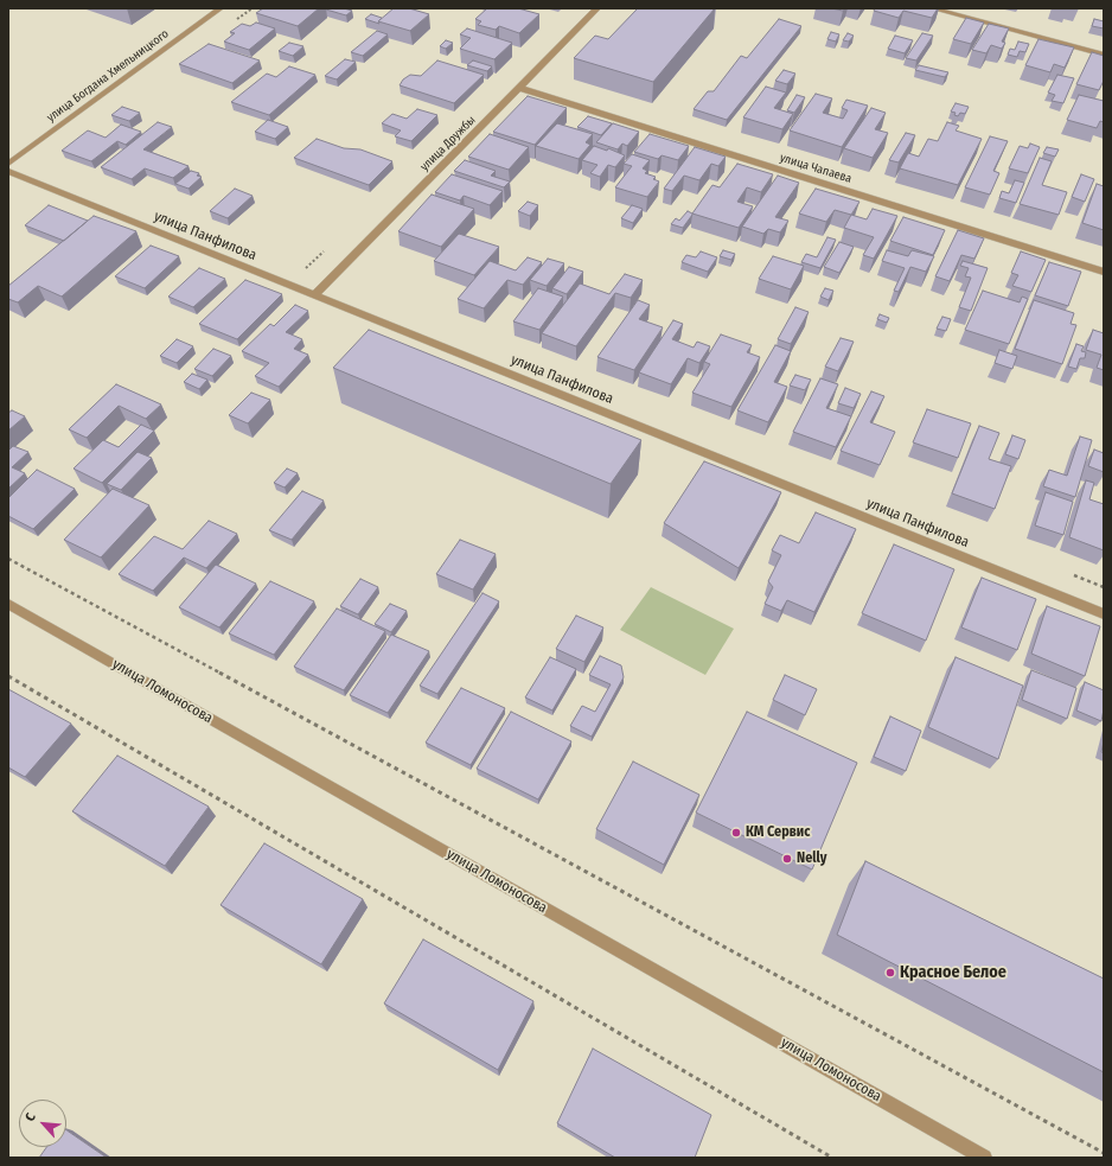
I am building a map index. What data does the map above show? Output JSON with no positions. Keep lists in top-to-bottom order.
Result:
{
  "streets": {
    "street": [
      "улица Богдана Хмельницкого",
      "улица Дружбы",
      "улица Чапаева",
      "улица Панфилова",
      "улица Ломоносова"
    ]
  },
  "crossings": [
    ["улица Дружбы", "улица Чапаева"],
    ["улица Дружбы", "улица Панфилова"]
  ],
  "places": ["КМ Сервис", "Nelly", "Красное Белое"],
  "north": "top left"
}
